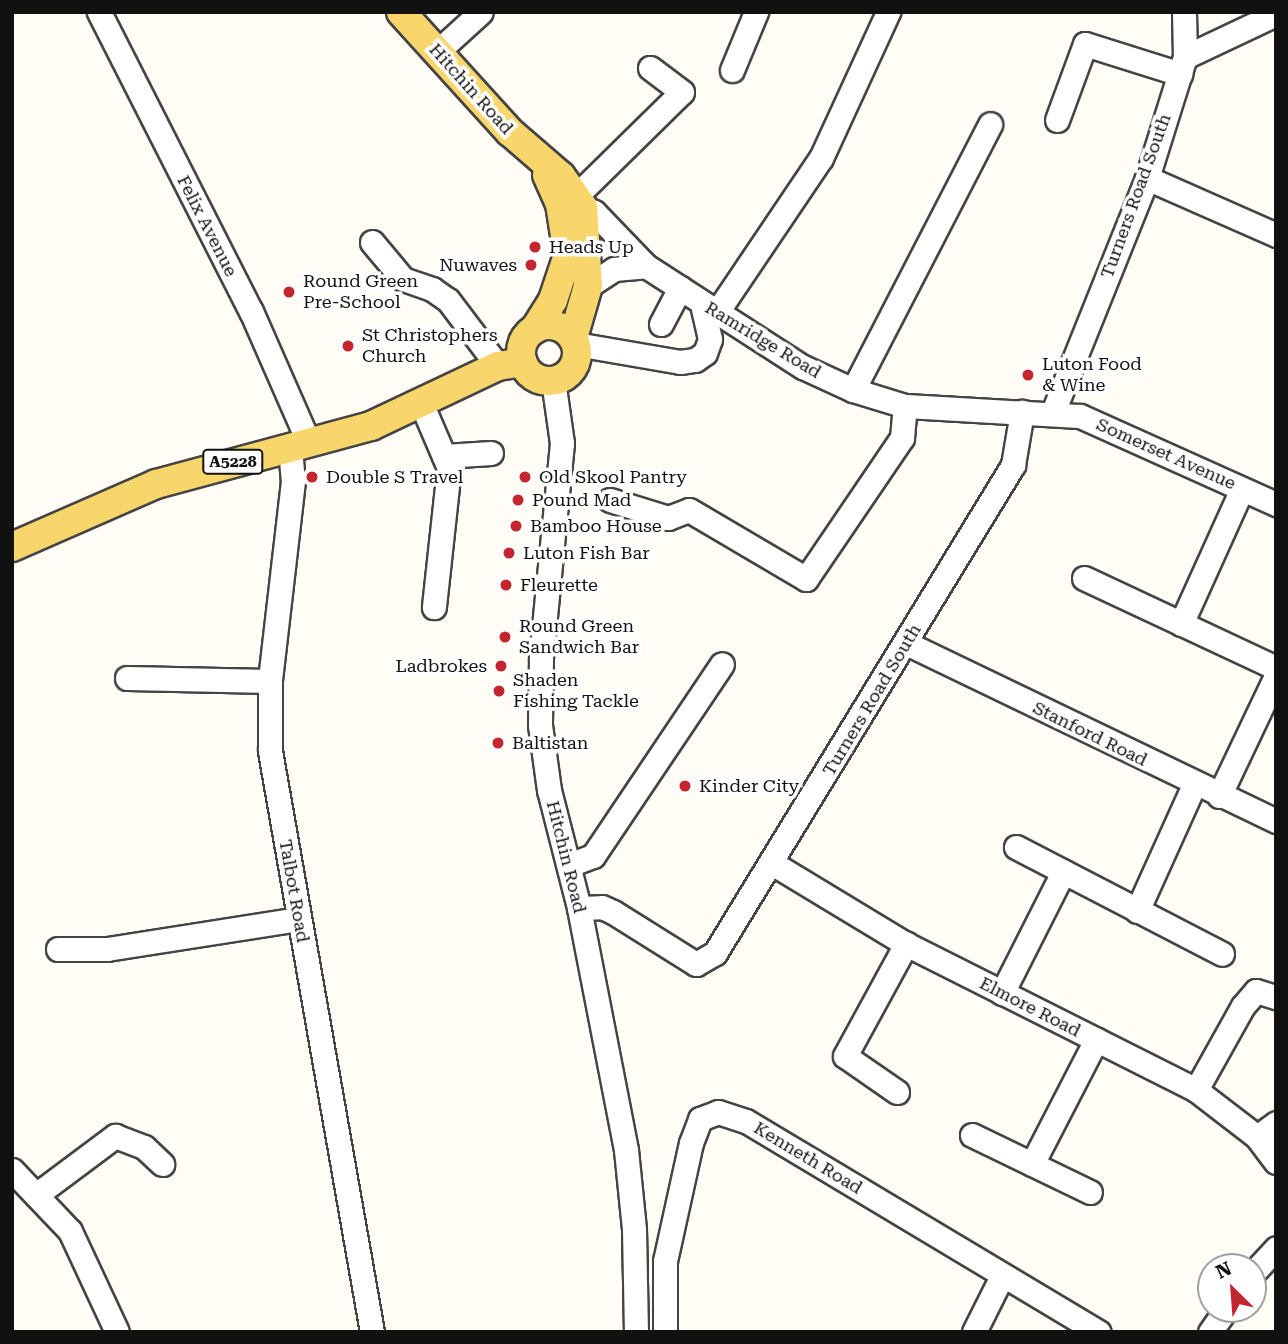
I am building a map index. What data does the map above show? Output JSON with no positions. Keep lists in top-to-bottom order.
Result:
{
  "streets": {
    "main road": ["Hitchin Road", "A5228"],
    "street": [
      "Turners Road South",
      "Felix Avenue",
      "Ramridge Road",
      "Somerset Avenue",
      "Stanford Road",
      "Talbot Road",
      "Elmore Road",
      "Kenneth Road"
    ]
  },
  "crossings": [
    ["Hitchin Road", "Turners Road South"],
    ["Hitchin Road", "Ramridge Road"],
    ["Hitchin Road", "A5228"],
    ["Turners Road South", "Ramridge Road"],
    ["Turners Road South", "Somerset Avenue"],
    ["Turners Road South", "Stanford Road"],
    ["Turners Road South", "Elmore Road"],
    ["Felix Avenue", "A5228"],
    ["Felix Avenue", "Talbot Road"],
    ["Ramridge Road", "Somerset Avenue"],
    ["A5228", "Talbot Road"]
  ],
  "places": [
    "Heads Up",
    "Nuwaves",
    "Round Green Pre-School",
    "St Christophers Church",
    "Luton Food & Wine",
    "Double S Travel",
    "Old Skool Pantry",
    "Pound Mad",
    "Bamboo House",
    "Luton Fish Bar",
    "Fleurette",
    "Round Green Sandwich Bar",
    "Ladbrokes",
    "Shaden Fishing Tackle",
    "Baltistan",
    "Kinder City"
  ],
  "north": "top left"
}
